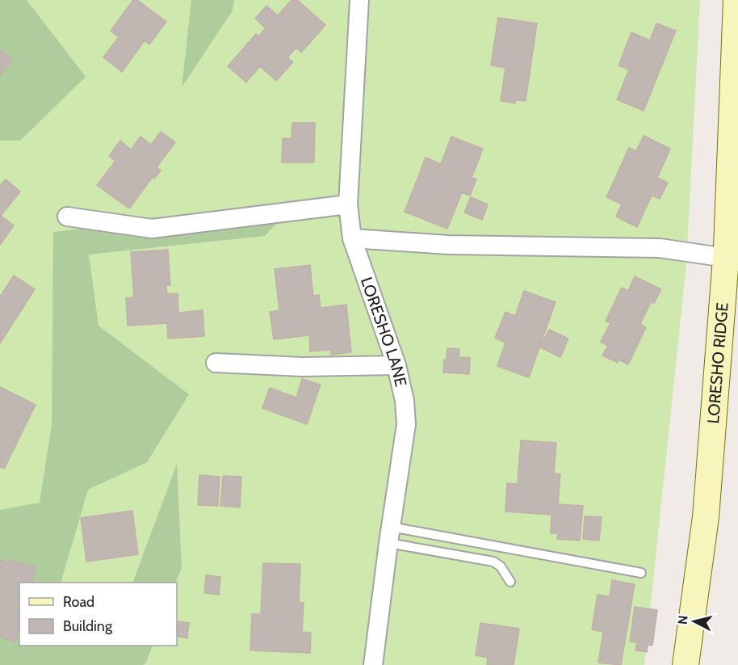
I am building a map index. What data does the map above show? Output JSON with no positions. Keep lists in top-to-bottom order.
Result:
{
  "streets": {
    "street": ["LORESHO LANE", "LORESHO RIDGE"]
  },
  "legend": ["Road", "Building"],
  "north": "left"
}
